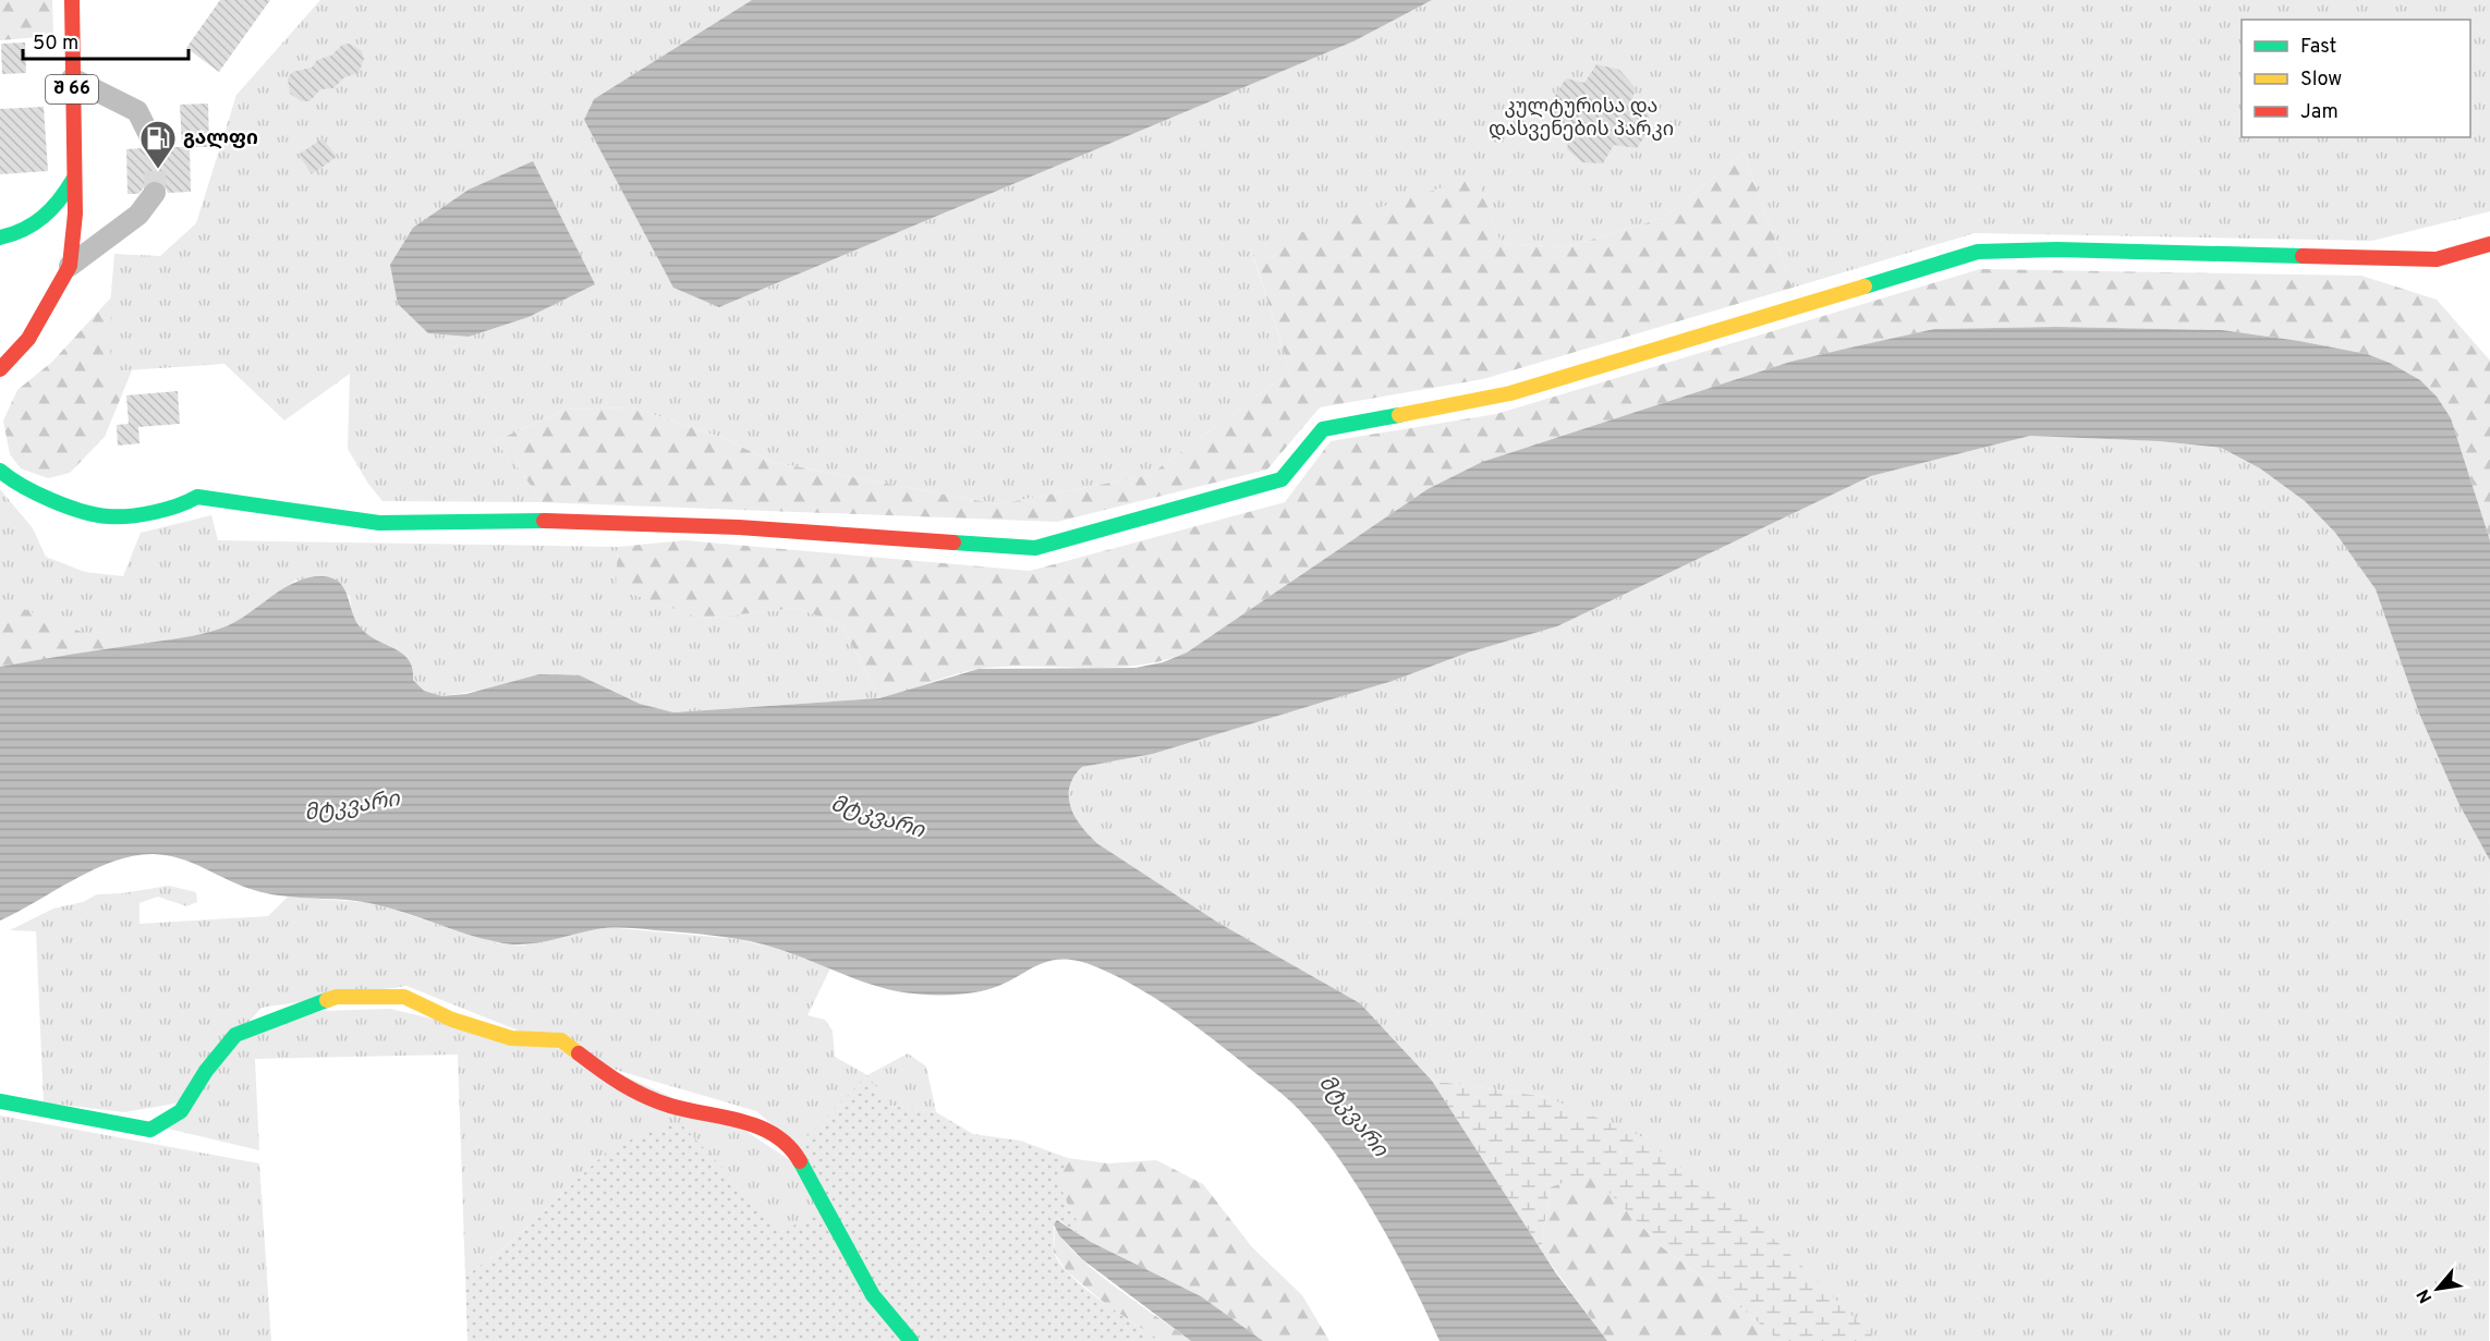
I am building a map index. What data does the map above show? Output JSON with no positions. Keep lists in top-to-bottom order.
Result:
{
  "streets": {
    "street": ["შ 66"]
  },
  "water": ["მტკვარი"],
  "parks": ["კულტურისა და დასვენების პარკი"],
  "places": {
    "fuel station": ["გალფი"]
  },
  "legend": ["Fast", "Slow", "Jam"],
  "scale_bar": "50 m",
  "north": "bottom left"
}
